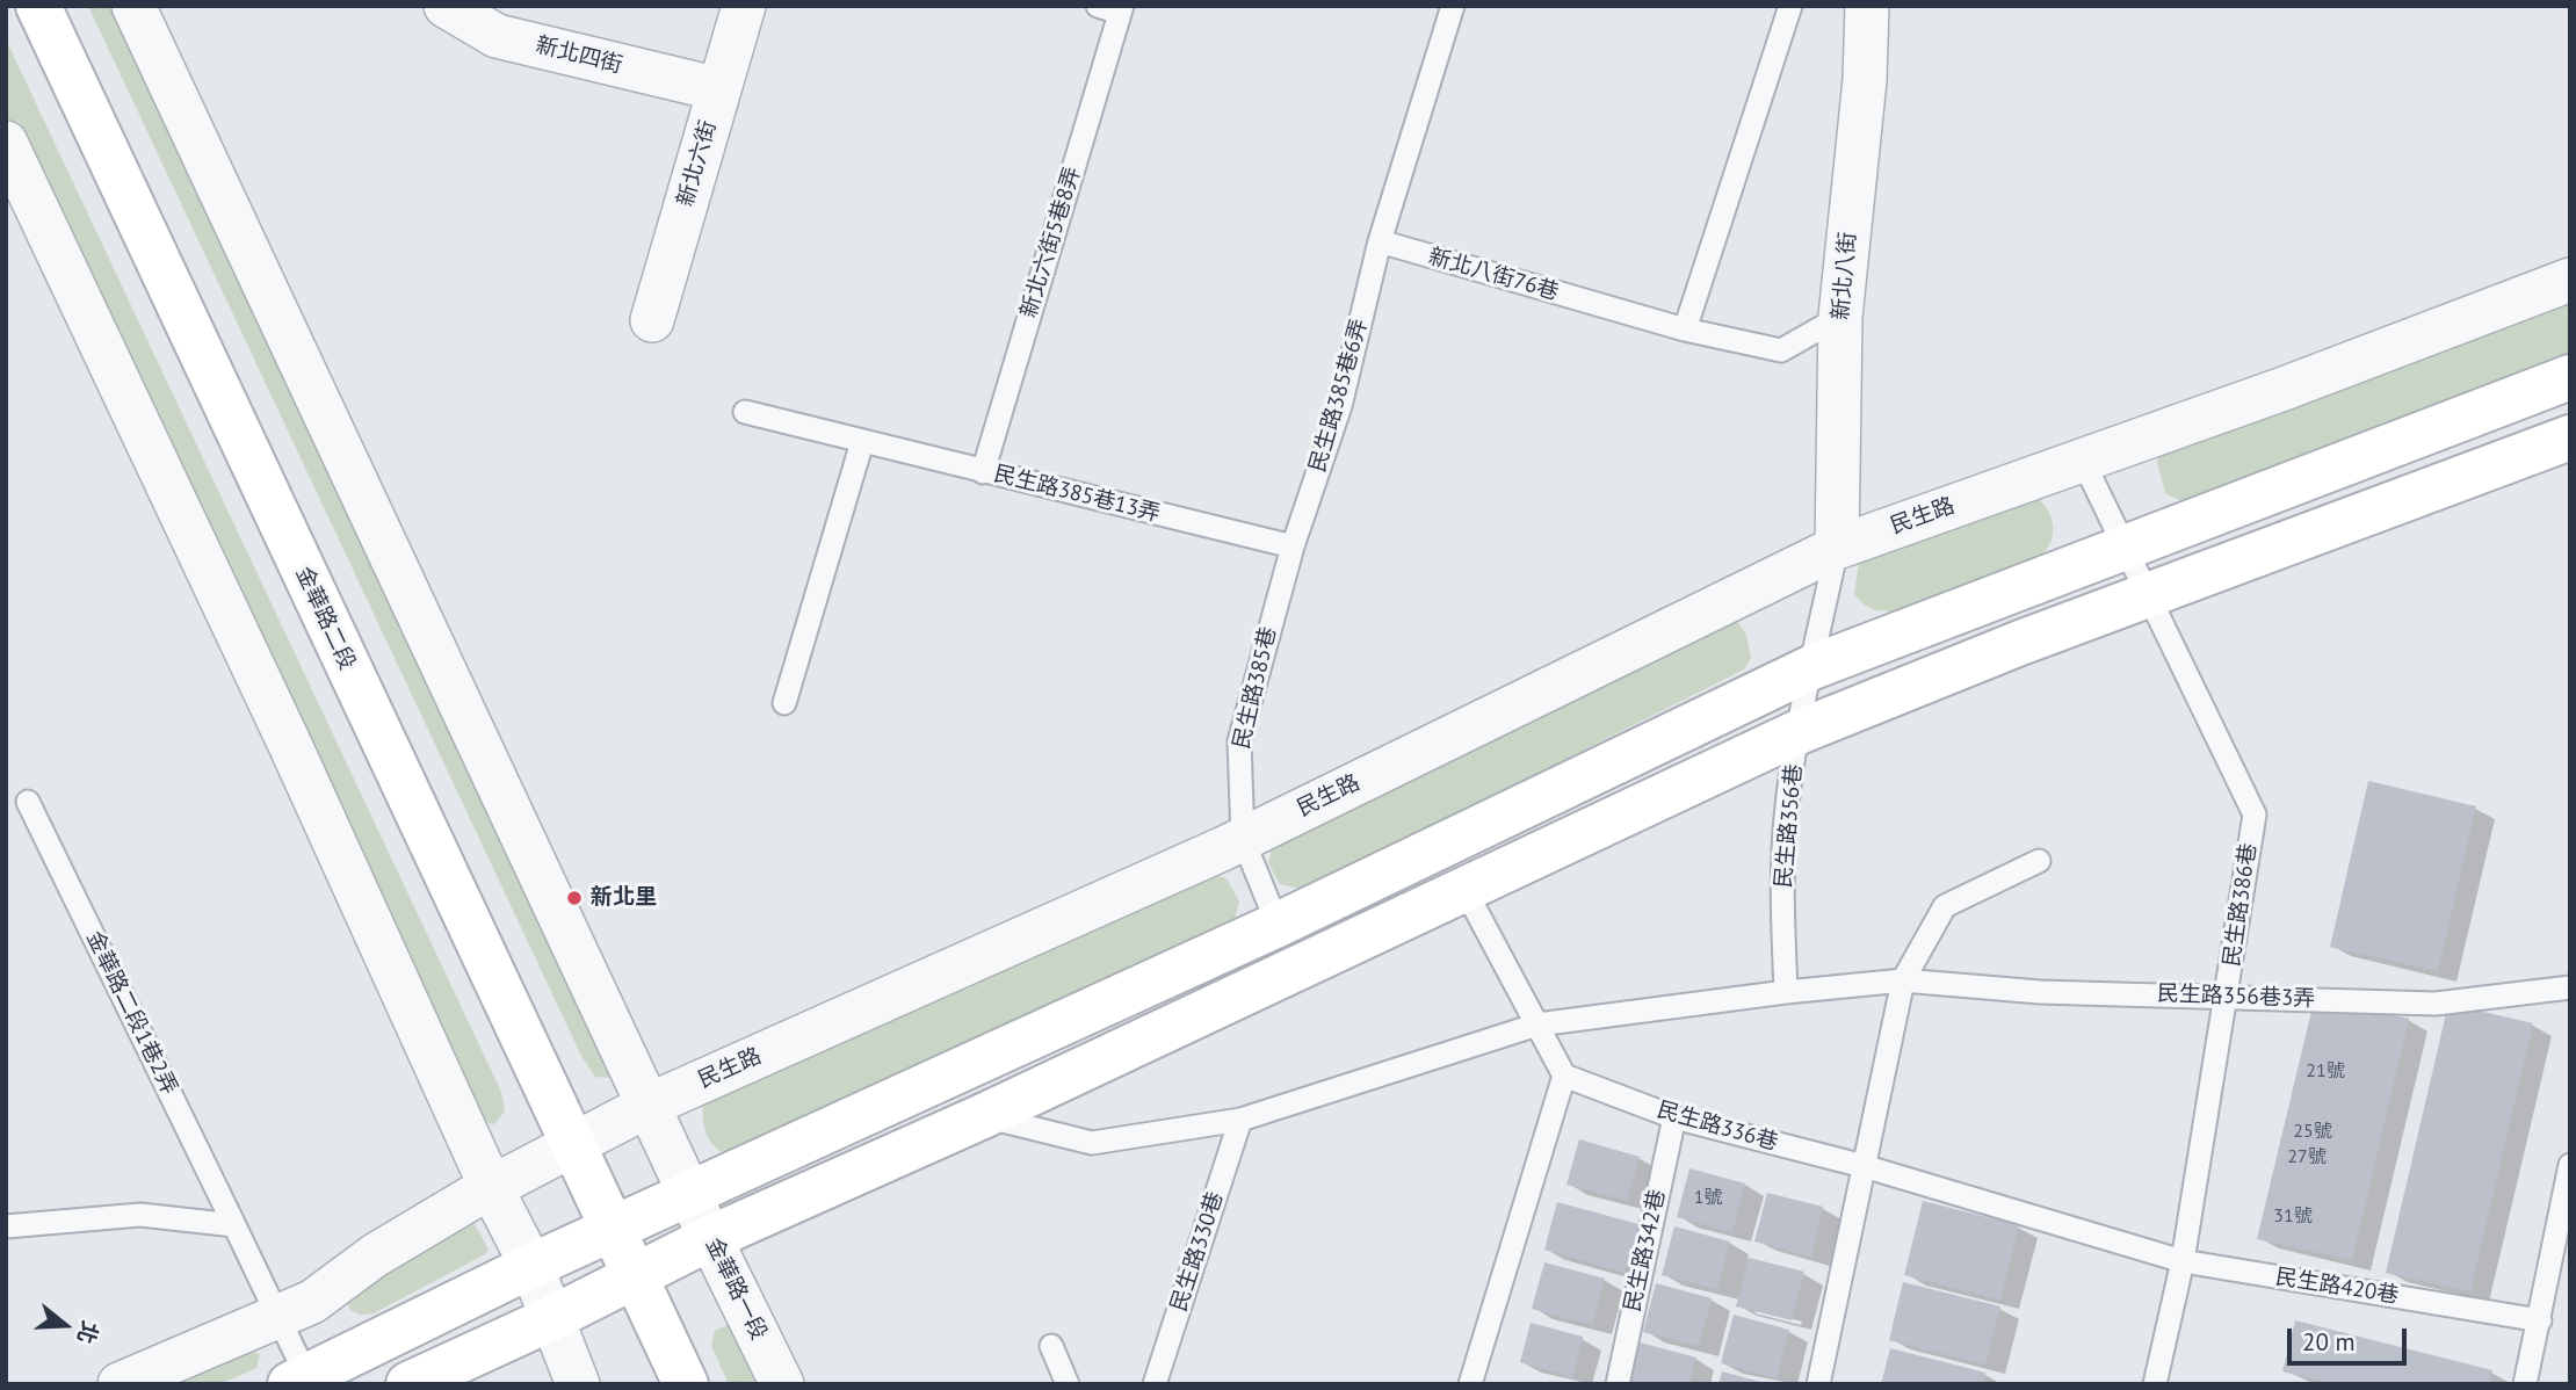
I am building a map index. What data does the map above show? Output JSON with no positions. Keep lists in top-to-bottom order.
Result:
{
  "streets": {
    "street": [
      "新北四街",
      "新北六街",
      "新北八街",
      "民生路",
      "金華路二段",
      "金華路一段"
    ],
    "lane": [
      "新北六街5巷8弄",
      "新北八街76巷",
      "民生路385巷6弄",
      "民生路385巷13弄",
      "民生路385巷",
      "民生路356巷",
      "民生路386巷",
      "民生路356巷3弄",
      "金華路二段1巷2弄",
      "民生路336巷",
      "民生路342巷",
      "民生路330巷",
      "民生路420巷"
    ]
  },
  "crossings": [
    ["新北四街", "新北六街"],
    ["新北六街5巷8弄", "民生路385巷13弄"],
    ["新北八街76巷", "新北八街"],
    ["新北八街76巷", "民生路385巷6弄"],
    ["新北八街", "民生路"],
    ["新北八街", "民生路356巷"],
    ["民生路385巷6弄", "民生路385巷13弄"],
    ["民生路385巷6弄", "民生路385巷"],
    ["民生路385巷13弄", "民生路385巷"],
    ["民生路", "金華路二段"],
    ["民生路", "民生路385巷"],
    ["民生路", "民生路356巷"],
    ["民生路", "民生路386巷"],
    ["民生路", "金華路二段1巷2弄"],
    ["民生路386巷", "民生路356巷3弄"],
    ["民生路386巷", "民生路336巷"],
    ["民生路386巷", "民生路420巷"],
    ["民生路336巷", "民生路342巷"],
    ["民生路336巷", "民生路420巷"]
  ],
  "places": ["新北里"],
  "house_numbers": [
    "21號",
    "25號",
    "27號",
    "1號",
    "31號"
  ],
  "scale_bar": "20 m",
  "north": "right"
}
